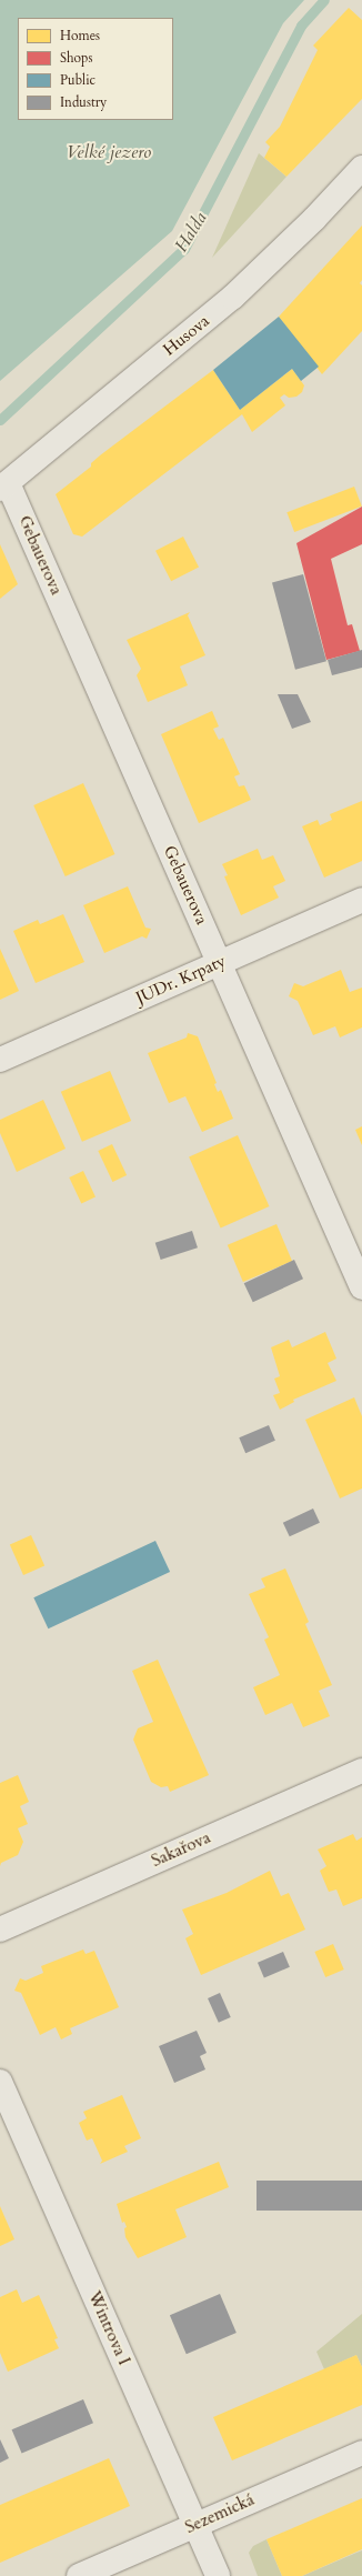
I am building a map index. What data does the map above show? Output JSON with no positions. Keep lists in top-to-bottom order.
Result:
{
  "streets": {
    "street": [
      "Husova",
      "Gebauerova",
      "JUDr. Krpaty",
      "Sakařova",
      "Wintrova I",
      "Sezemická"
    ]
  },
  "crossings": [
    ["Husova", "Gebauerova"],
    ["Gebauerova", "JUDr. Krpaty"],
    ["Wintrova I", "Sezemická"]
  ],
  "water": ["Velké jezero", "Halda"],
  "legend": [
    "Homes",
    "Shops",
    "Public",
    "Industry"
  ]
}
